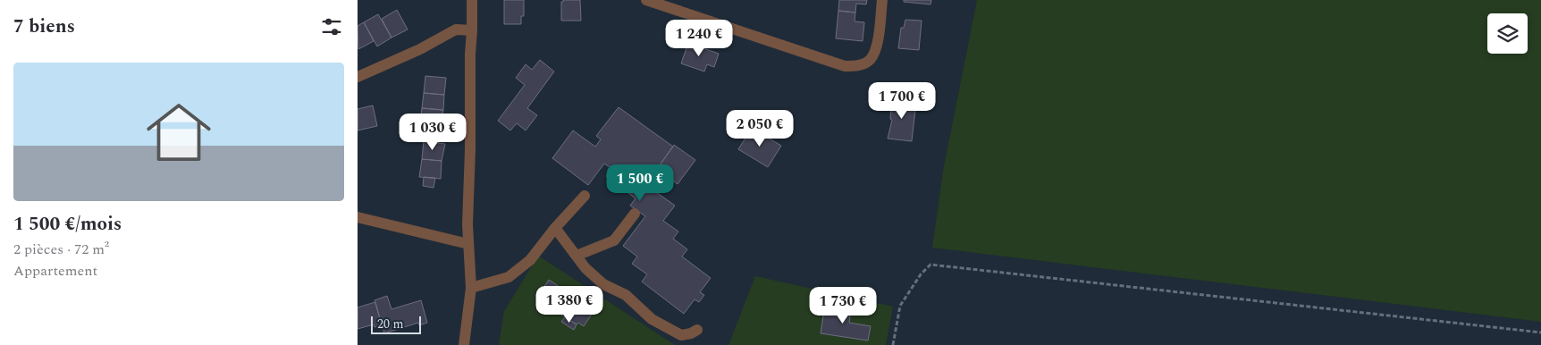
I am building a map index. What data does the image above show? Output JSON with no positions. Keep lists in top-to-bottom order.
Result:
{
  "scale_bar": "20 m",
  "page": {
    "heading": "7 biens",
    "price": [
      "1 240 €",
      "1 700 €",
      "2 050 €",
      "1 030 €",
      "1 500 €",
      "1 380 €",
      "1 730 €"
    ],
    "list": [
      {
        "name": "1 500 €/mois",
        "note": "2 pièces · 72 m² · Appartement"
      }
    ],
    "scale": "20 m"
  }
}
